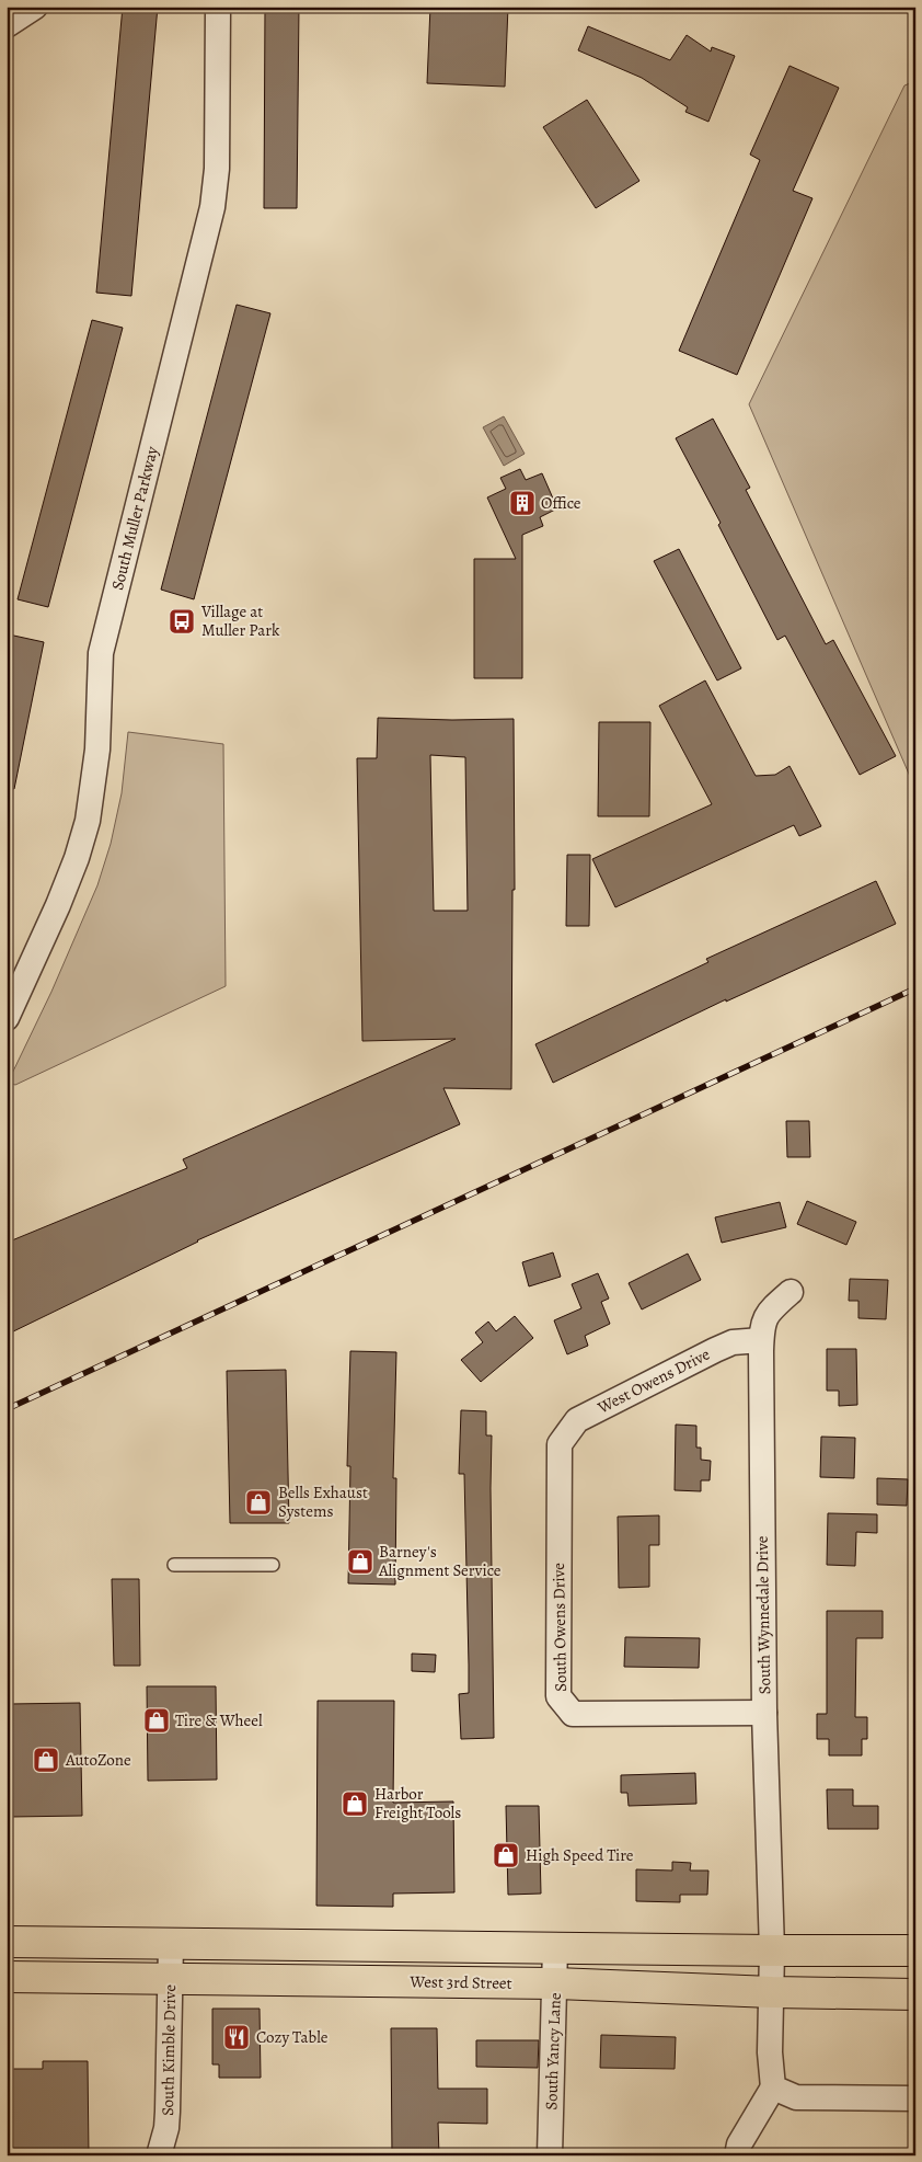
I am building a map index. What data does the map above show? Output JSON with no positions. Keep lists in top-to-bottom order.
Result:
{
  "streets": {
    "main road": ["West 3rd Street"],
    "street": [
      "South Muller Parkway",
      "West Owens Drive",
      "South Wynnedale Drive",
      "South Owens Drive",
      "South Kimble Drive",
      "South Yancy Lane"
    ]
  },
  "crossings": [
    ["West Owens Drive", "South Wynnedale Drive"],
    ["West Owens Drive", "South Owens Drive"],
    ["South Wynnedale Drive", "South Owens Drive"],
    ["South Wynnedale Drive", "West 3rd Street"],
    ["West 3rd Street", "South Kimble Drive"],
    ["West 3rd Street", "South Yancy Lane"]
  ],
  "places": {
    "building": ["Office"],
    "bus stop": ["Village at Muller Park"],
    "shop": [
      "Bells Exhaust Systems",
      "Barney's Alignment Service",
      "Tire & Wheel",
      "AutoZone",
      "Harbor Freight Tools",
      "High Speed Tire"
    ],
    "restaurant": ["Cozy Table"]
  }
}
